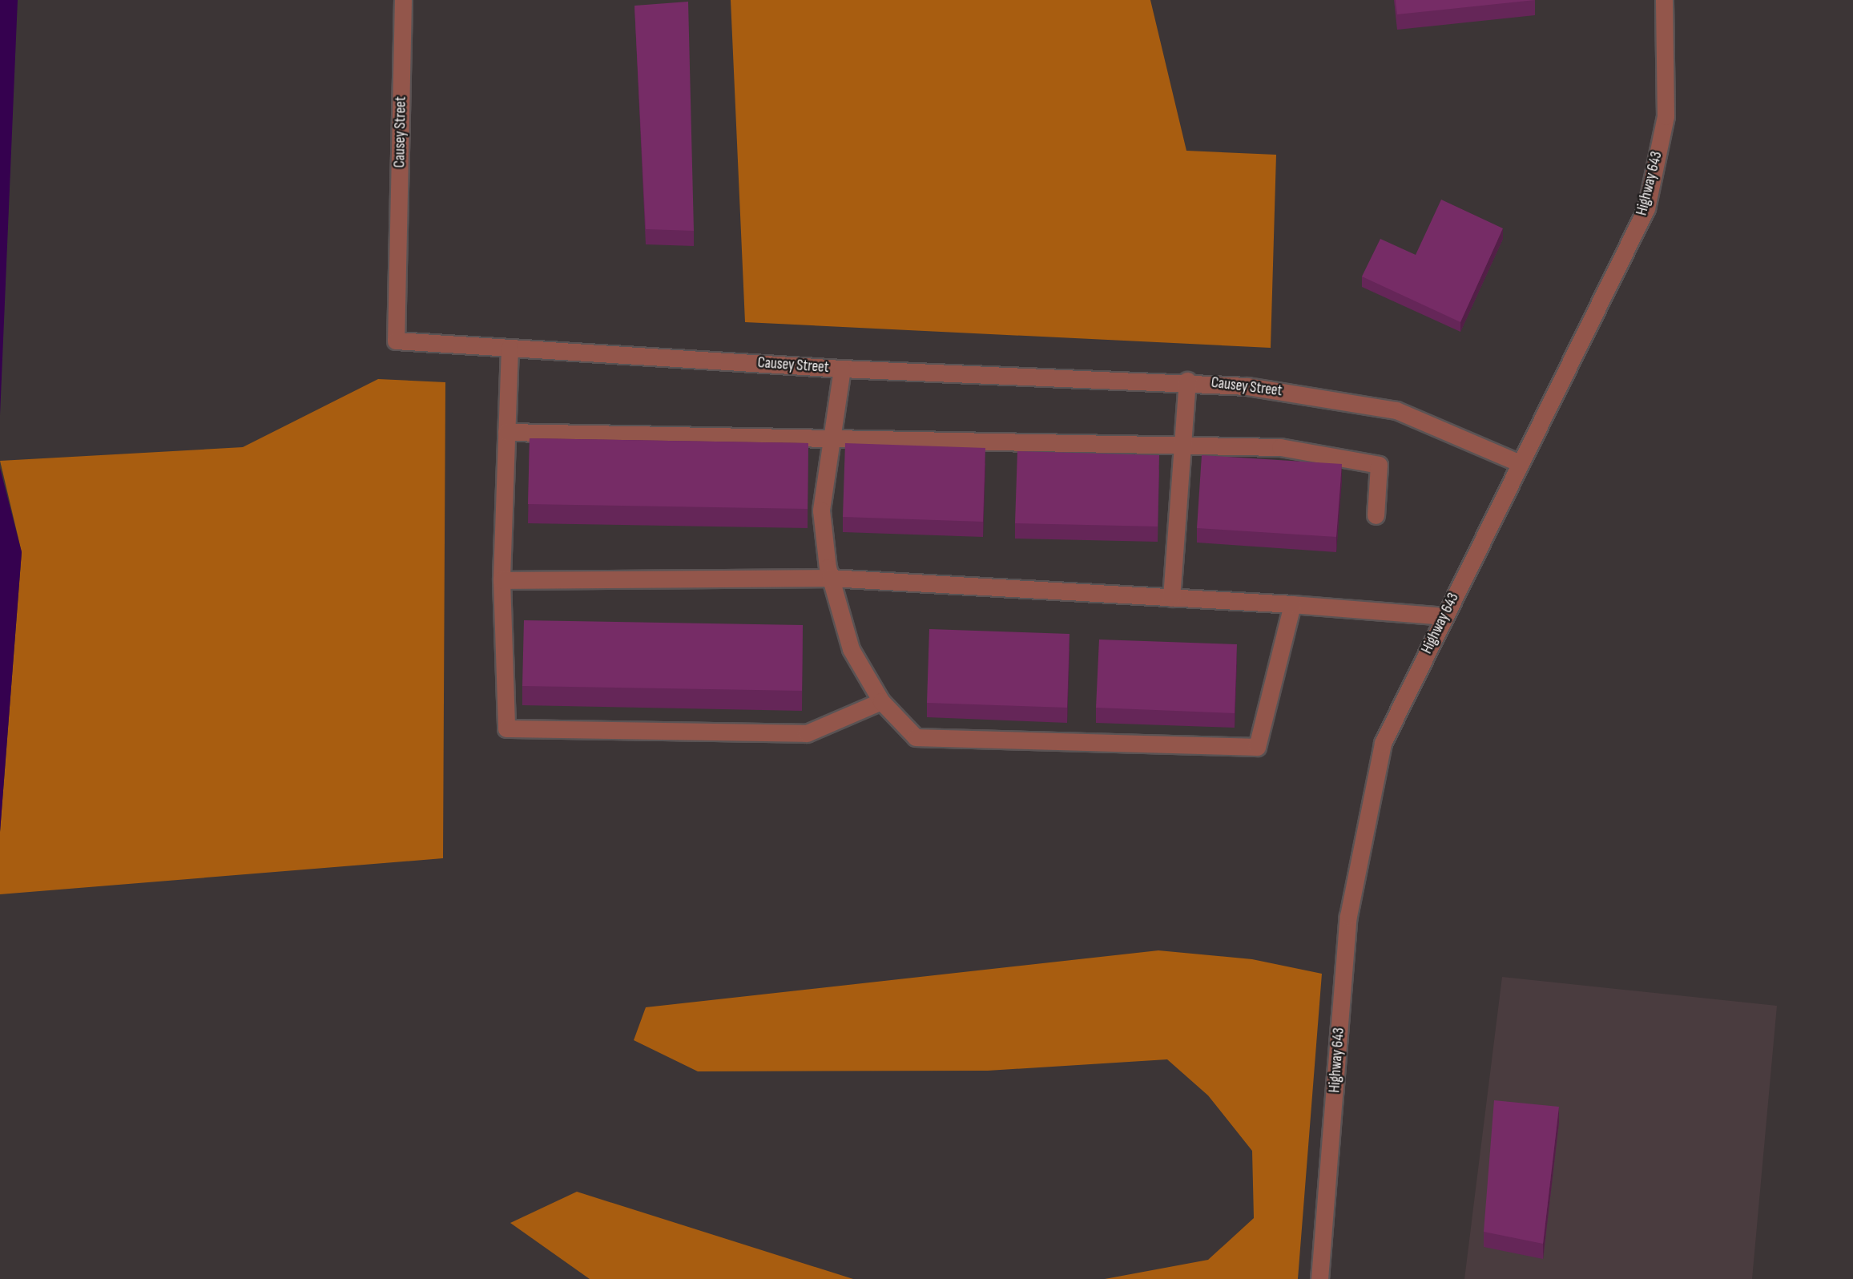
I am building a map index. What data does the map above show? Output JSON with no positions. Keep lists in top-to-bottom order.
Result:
{
  "streets": {
    "street": ["Causey Street", "Highway 643"]
  },
  "crossings": [
    ["Causey Street", "Highway 643"]
  ]
}
